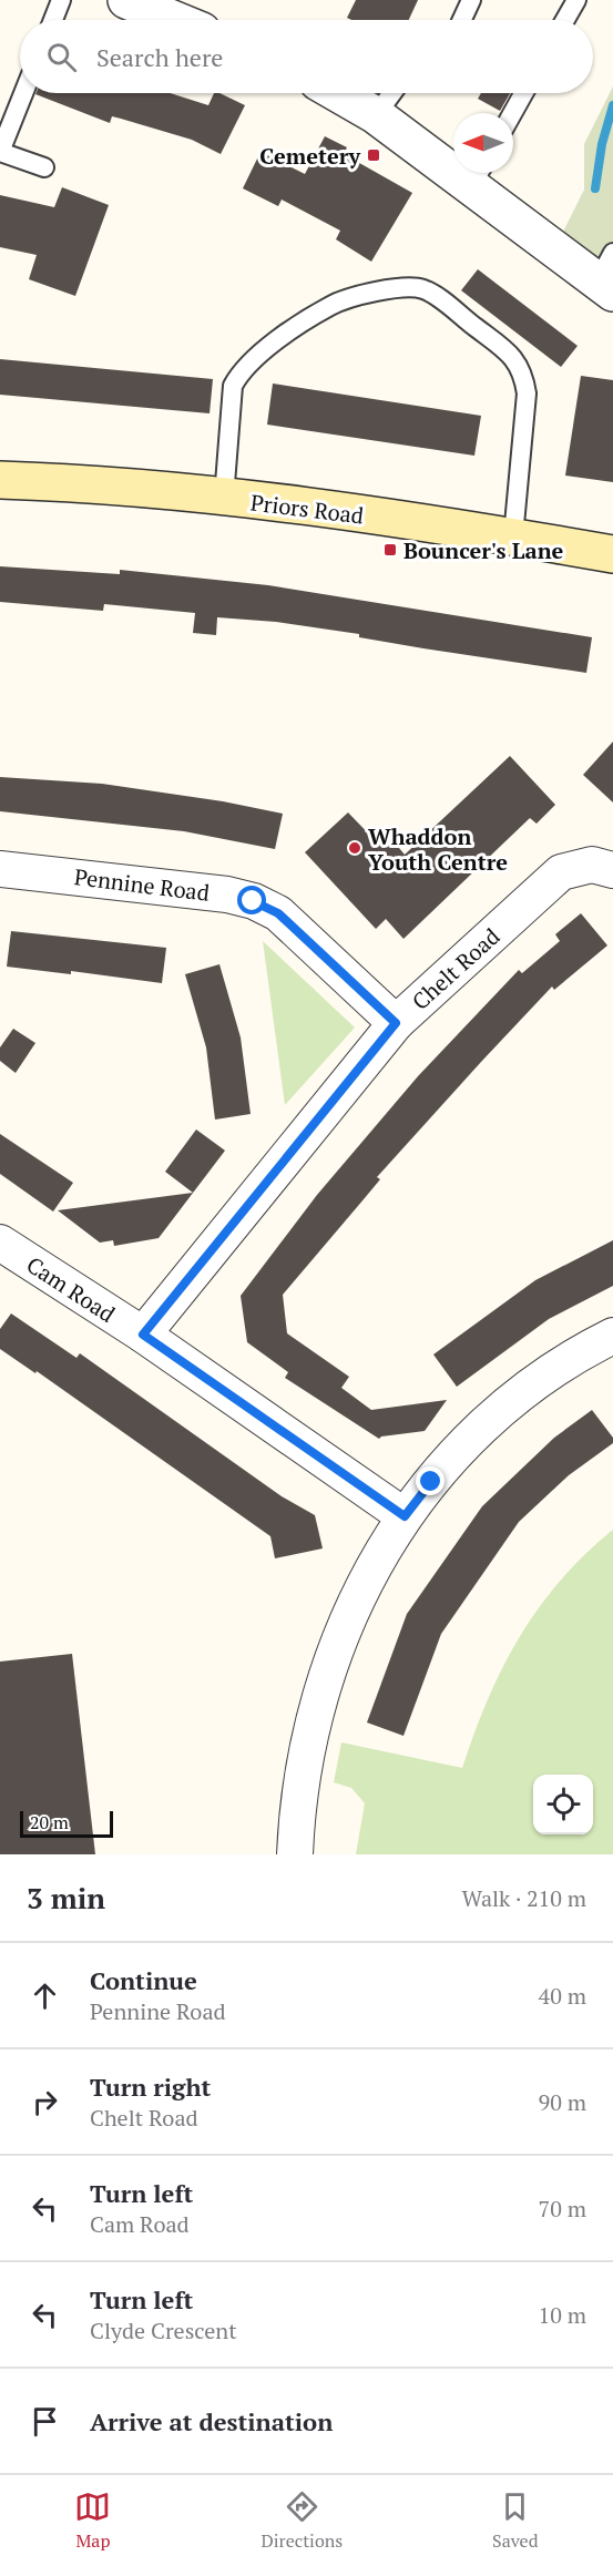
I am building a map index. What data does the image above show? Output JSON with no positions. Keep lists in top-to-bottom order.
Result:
{
  "streets": {
    "main road": ["Priors Road"],
    "street": ["Pennine Road", "Chelt Road", "Cam Road"]
  },
  "crossings": [
    ["Pennine Road", "Chelt Road"],
    ["Chelt Road", "Cam Road"]
  ],
  "places": {
    "transit": ["Cemetery", "Bouncer's Lane"],
    "other": ["Whaddon Youth Centre"]
  },
  "scale_bar": "20 m",
  "north": "left",
  "page": {
    "search": "Search here",
    "scale": "20 m",
    "heading": ["3 min", "Walk · 210 m"],
    "list": [
      ["Continue", "Pennine Road", "40 m"],
      ["Turn right", "Chelt Road", "90 m"],
      ["Turn left", "Cam Road", "70 m"],
      ["Turn left", "Clyde Crescent", "10 m"],
      "Arrive at destination"
    ],
    "nav": ["Map", "Directions", "Saved"]
  }
}
